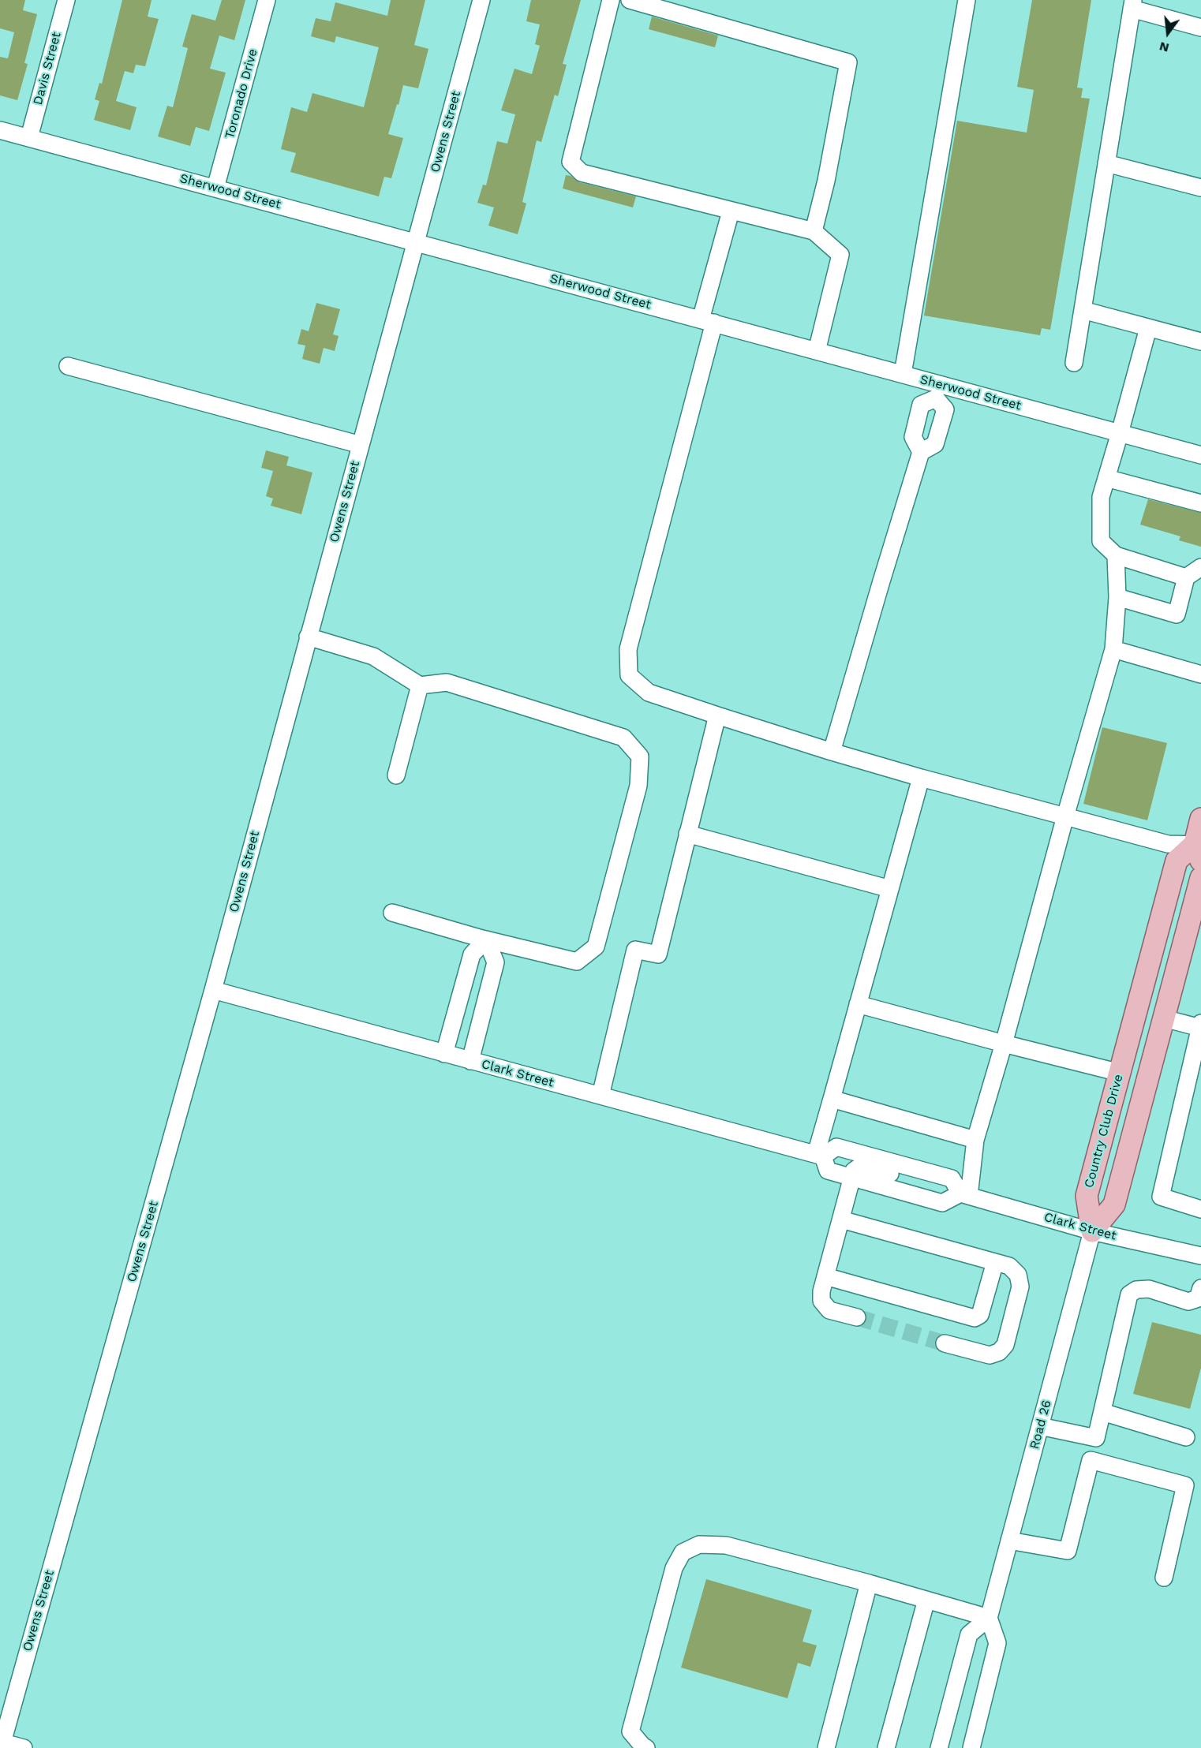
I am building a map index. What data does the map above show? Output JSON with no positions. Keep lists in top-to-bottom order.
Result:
{
  "streets": {
    "main road": ["Country Club Drive"],
    "street": [
      "Davis Street",
      "Toronado Drive",
      "Owens Street",
      "Sherwood Street",
      "Clark Street",
      "Road 26"
    ]
  },
  "crossings": [
    ["Davis Street", "Sherwood Street"],
    ["Toronado Drive", "Sherwood Street"],
    ["Owens Street", "Sherwood Street"],
    ["Owens Street", "Clark Street"],
    ["Clark Street", "Country Club Drive"],
    ["Clark Street", "Road 26"],
    ["Country Club Drive", "Road 26"]
  ],
  "north": "bottom"
}
